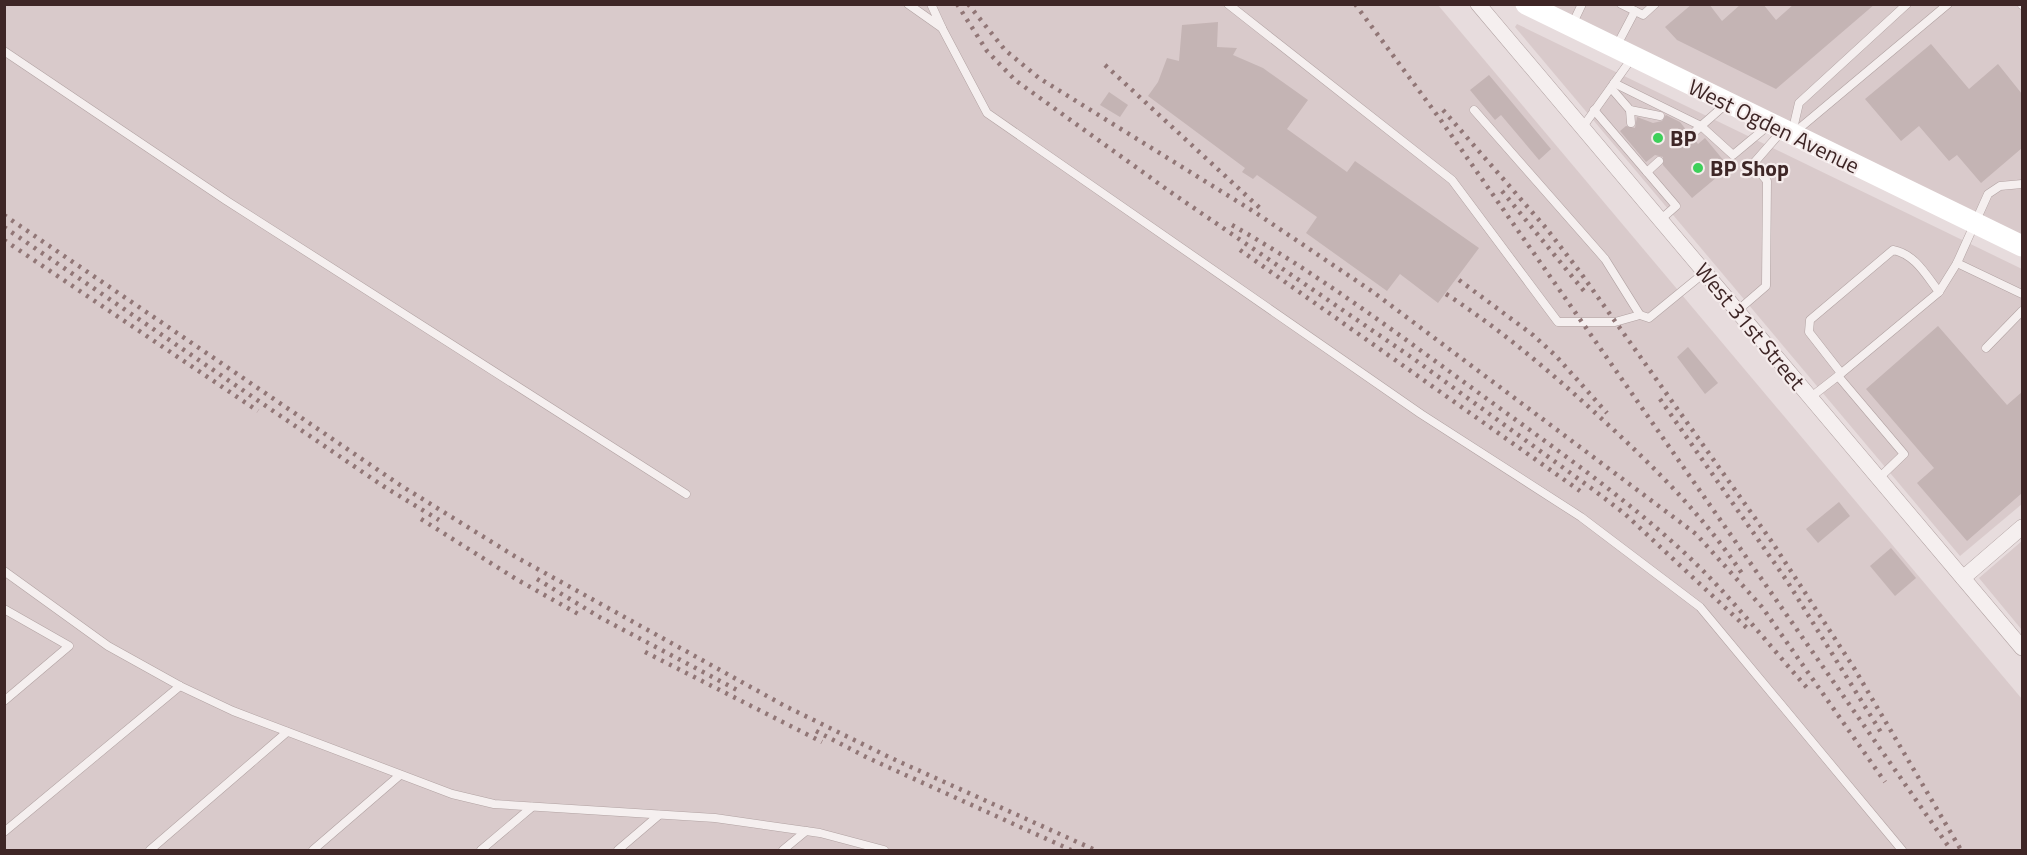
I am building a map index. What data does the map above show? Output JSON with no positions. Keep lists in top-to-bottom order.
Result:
{
  "streets": {
    "main road": ["West Ogden Avenue"],
    "street": ["West 31st Street"]
  },
  "places": ["BP", "BP Shop"]
}
